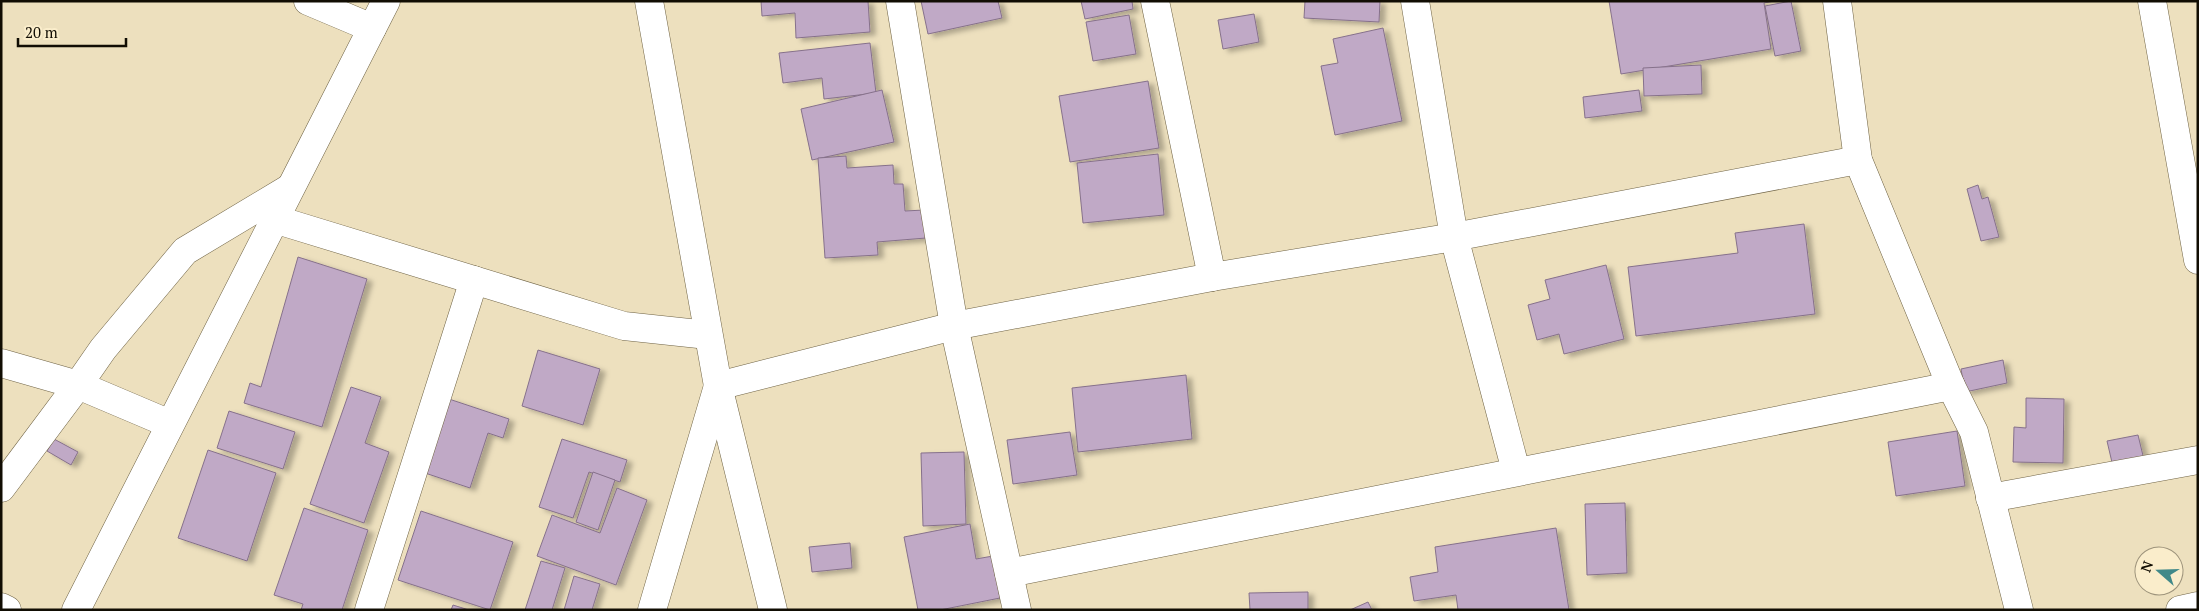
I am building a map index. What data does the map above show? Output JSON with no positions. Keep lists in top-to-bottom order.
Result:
{
  "scale_bar": "20 m",
  "north": "left"
}
